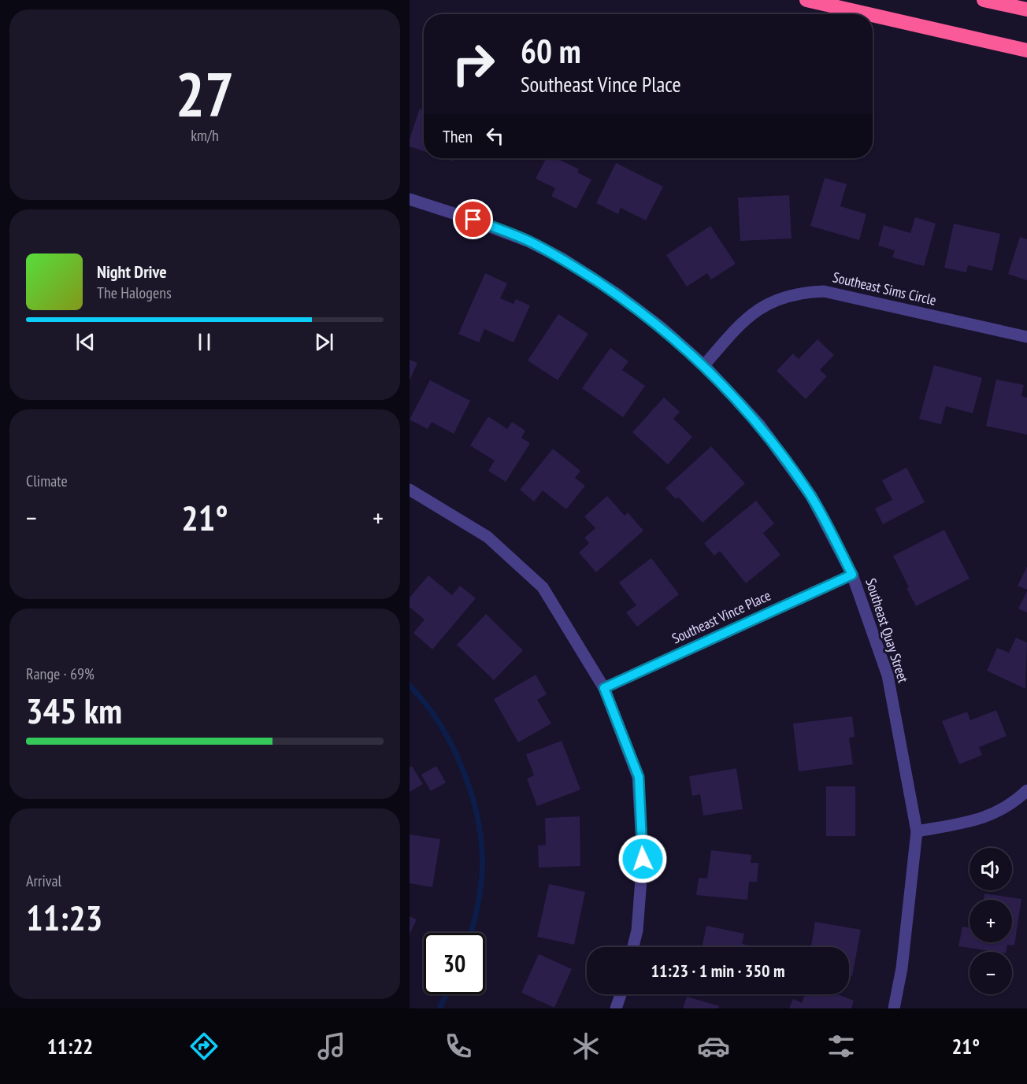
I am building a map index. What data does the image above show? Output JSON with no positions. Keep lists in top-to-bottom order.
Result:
{
  "streets": {
    "street": ["Southeast Sims Circle", "Southeast Vince Place", "Southeast Quay Street"]
  },
  "crossings": [
    ["Southeast Sims Circle", "Southeast Quay Street"],
    ["Southeast Vince Place", "Southeast Quay Street"]
  ],
  "page": {
    "tile": [
      ["27", "km/h"],
      "Climate",
      ["Range · 69%", "345 km"],
      ["Arrival", "11:23"]
    ],
    "turn": ["60 m", "Southeast Vince Place"],
    "then": "Then",
    "song": ["Night Drive", "The Halogens"],
    "heat": ["−", "21°", "+"],
    "map_buttons": ["+", "−"],
    "limit": "30",
    "trip": "11:23 · 1 min · 350 m",
    "tabs": ["11:22", "21°"]
  }
}
